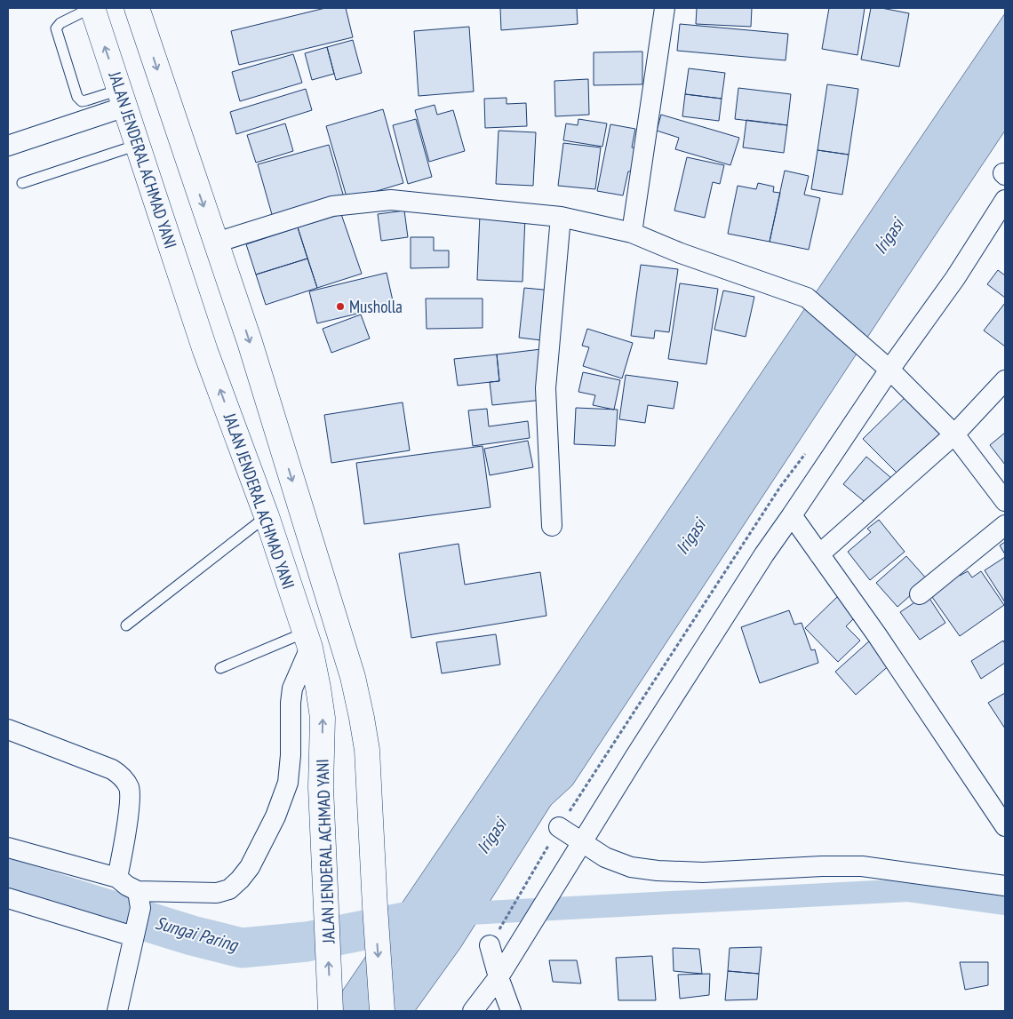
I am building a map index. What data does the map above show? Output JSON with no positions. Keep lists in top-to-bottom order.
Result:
{
  "streets": {
    "highway": ["JALAN JENDERAL ACHMAD YANI"]
  },
  "water": ["Irigasi", "Sungai Paring"],
  "places": ["Musholla"]
}
